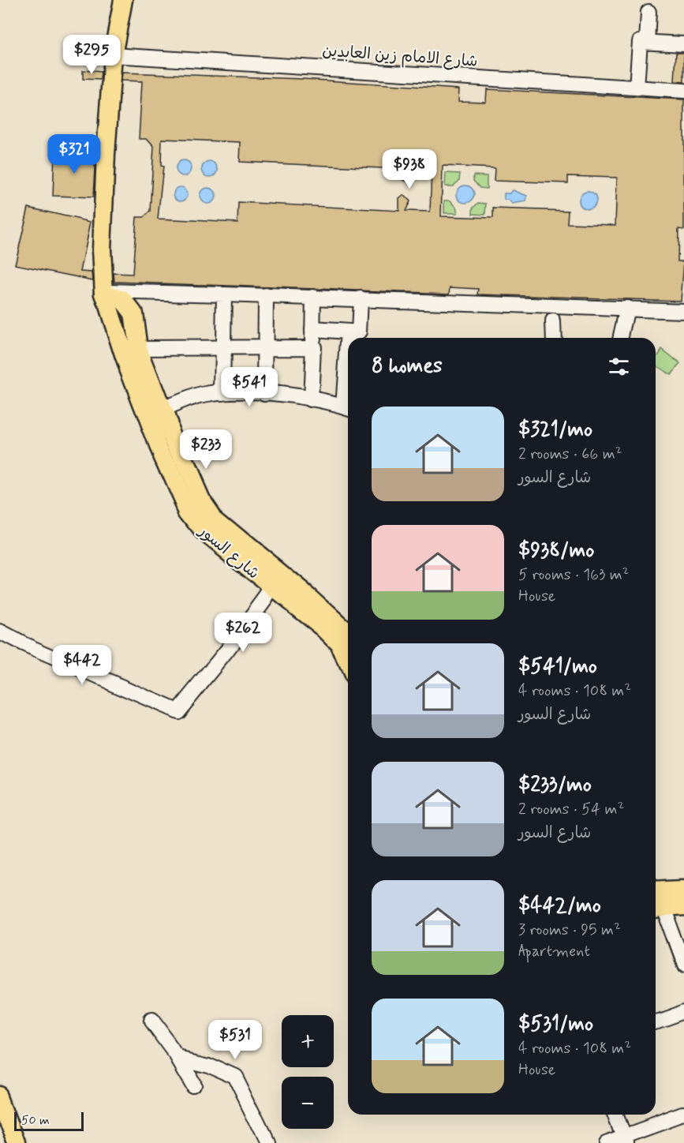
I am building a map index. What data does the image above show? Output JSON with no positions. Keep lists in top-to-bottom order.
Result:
{
  "streets": {
    "main road": ["شارع السور"],
    "street": ["شارع الامام زين العابدين"]
  },
  "crossings": [
    ["شارع الامام زين العابدين", "شارع السور"]
  ],
  "scale_bar": "50 m",
  "page": {
    "price": [
      "$295",
      "$321",
      "$938",
      "$541",
      "$233",
      "$262",
      "$442",
      "$531"
    ],
    "heading": "8 homes",
    "list": [
      {
        "name": "$321/mo",
        "note": "2 rooms · 66 m² · شارع السور"
      },
      {
        "name": "$938/mo",
        "note": "5 rooms · 163 m² · House"
      },
      {
        "name": "$541/mo",
        "note": "4 rooms · 108 m² · شارع السور"
      },
      {
        "name": "$233/mo",
        "note": "2 rooms · 54 m² · شارع السور"
      },
      {
        "name": "$442/mo",
        "note": "3 rooms · 95 m² · Apartment"
      },
      {
        "name": "$531/mo",
        "note": "4 rooms · 108 m² · House"
      }
    ],
    "map_buttons": ["+", "−"],
    "scale": "50 m"
  }
}
